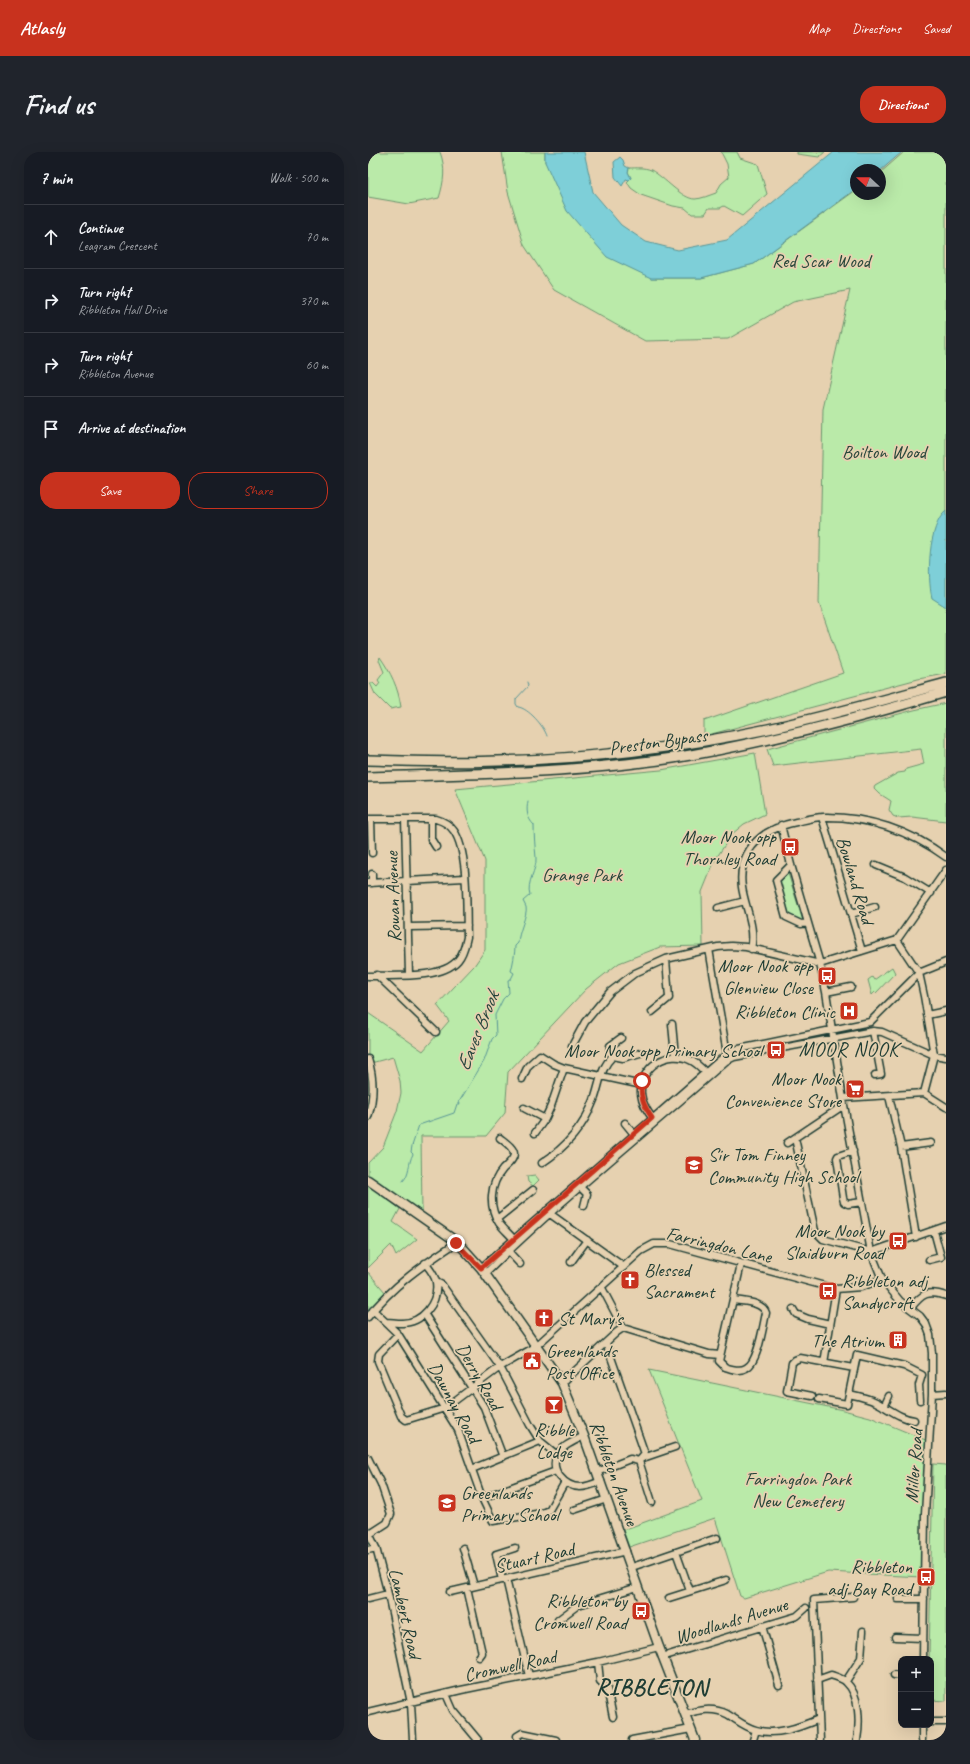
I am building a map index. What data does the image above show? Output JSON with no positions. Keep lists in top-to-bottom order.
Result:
{
  "streets": {
    "highway": ["Preston Bypass"],
    "main road": ["Ribbleton Avenue"],
    "street": [
      "Bowland Road",
      "Rowan Avenue",
      "Farringdon Lane",
      "Derry Road",
      "Dawnay Road",
      "Miller Road",
      "Stuart Road",
      "Lambert Road",
      "Woodlands Avenue",
      "Cromwell Road"
    ]
  },
  "crossings": [
    ["Farringdon Lane", "Derry Road"],
    ["Farringdon Lane", "Dawnay Road"],
    ["Farringdon Lane", "Miller Road"],
    ["Farringdon Lane", "Ribbleton Avenue"],
    ["Ribbleton Avenue", "Stuart Road"],
    ["Ribbleton Avenue", "Woodlands Avenue"],
    ["Ribbleton Avenue", "Cromwell Road"],
    ["Lambert Road", "Cromwell Road"]
  ],
  "districts": ["MOOR NOOK", "RIBBLETON"],
  "water": ["Eaves Brook"],
  "parks": [
    "Red Scar Wood",
    "Boilton Wood",
    "Grange Park",
    "Farringdon Park New Cemetery"
  ],
  "places": {
    "bus stop": [
      "Moor Nook opp Thornley Road",
      "Moor Nook opp Glenview Close",
      "Moor Nook opp Primary School",
      "Moor Nook by Slaidburn Road",
      "Ribbleton adj Sandycroft",
      "Ribbleton adj Bay Road",
      "Ribbleton by Cromwell Road"
    ],
    "hospital": ["Ribbleton Clinic"],
    "supermarket": ["Moor Nook Convenience Store"],
    "school or university": ["Sir Tom Finney Community High School", "Greenlands Primary School"],
    "church": ["Blessed Sacrament", "St Mary's"],
    "building": ["The Atrium"],
    "public building": ["Greenlands Post Office"],
    "bar": ["Ribble Lodge"]
  },
  "north": "left",
  "page": {
    "header": "Atlasly",
    "nav": ["Map", "Directions", "Saved"],
    "buttons": [
      "Directions",
      ["Save", "Share"]
    ],
    "title": "Find us",
    "heading": ["7 min", "Walk · 500 m"],
    "list": [
      ["Continue", "Leagram Crescent", "70 m"],
      ["Turn right", "Ribbleton Hall Drive", "370 m"],
      ["Turn right", "Ribbleton Avenue", "60 m"],
      "Arrive at destination"
    ],
    "map_buttons": ["+", "−"]
  }
}
